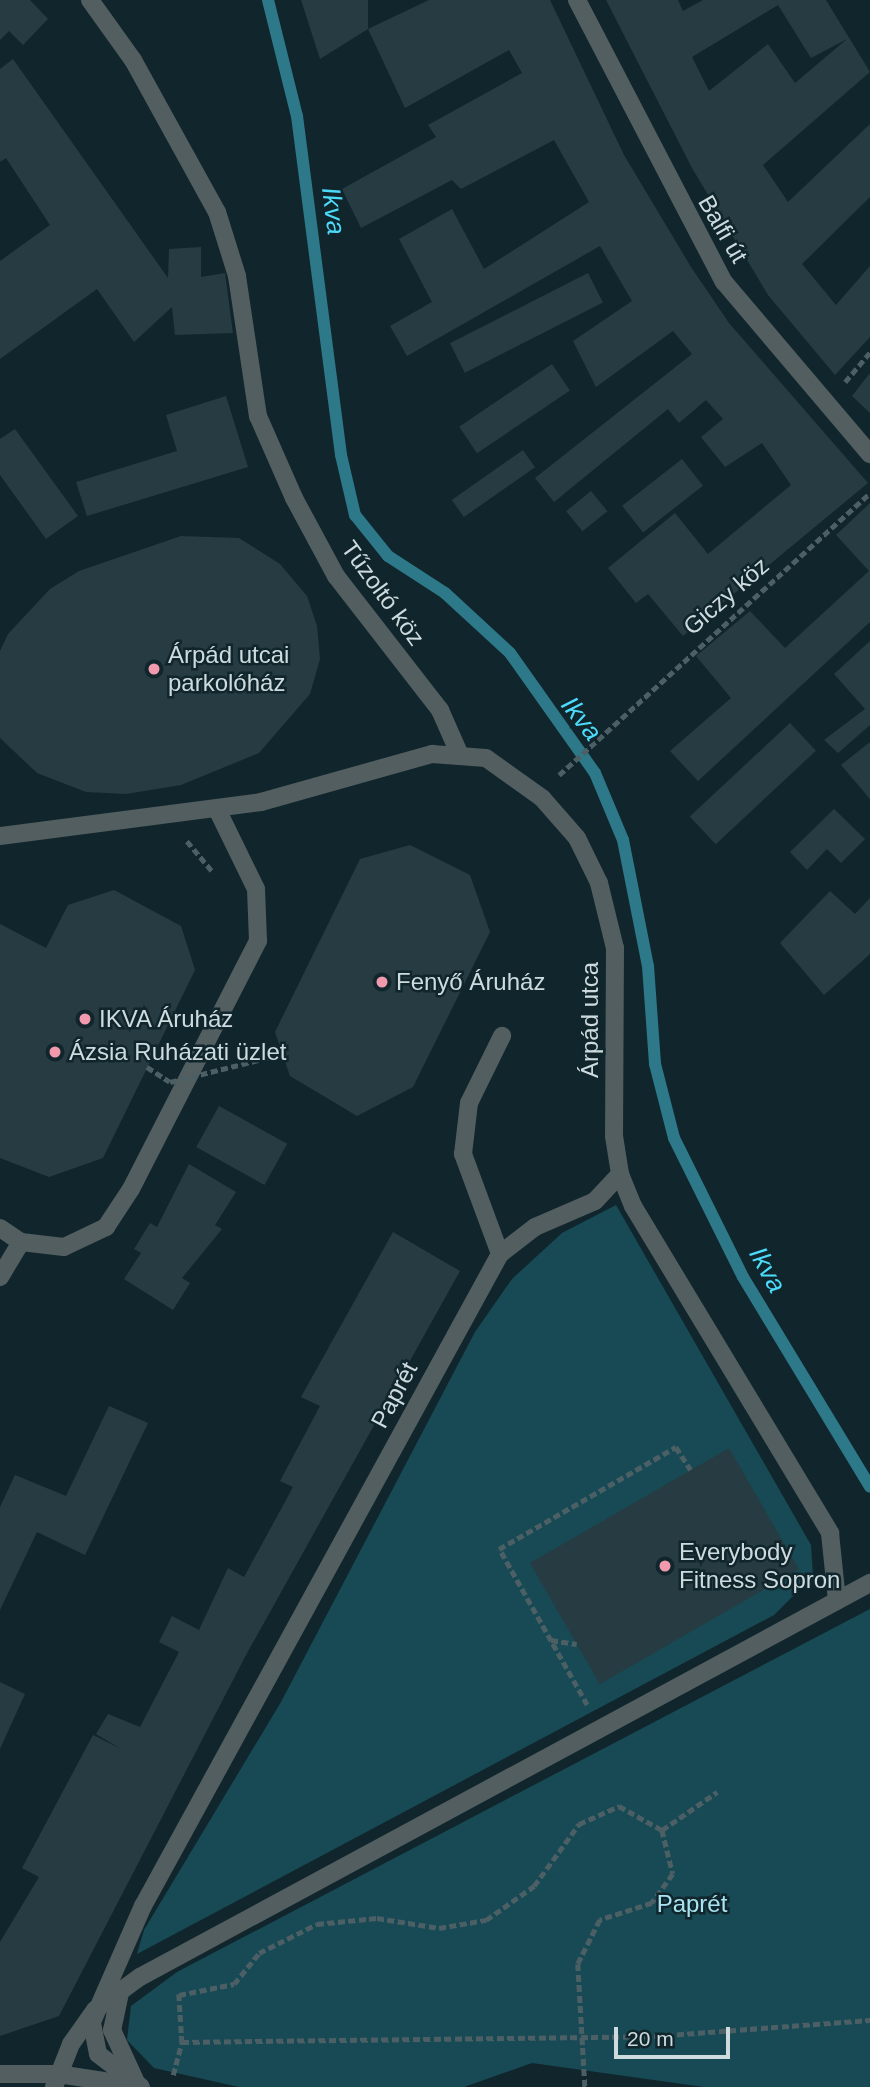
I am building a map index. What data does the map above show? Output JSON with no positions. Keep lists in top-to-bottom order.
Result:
{
  "streets": {
    "street": [
      "Balfi út",
      "Tűzoltó köz",
      "Árpád utca",
      "Paprét"
    ],
    "path": ["Giczy köz"]
  },
  "crossings": [
    ["Tűzoltó köz", "Árpád utca"],
    ["Árpád utca", "Paprét"]
  ],
  "water": ["Ikva"],
  "parks": ["Paprét"],
  "places": [
    "Árpád utcai parkolóház",
    "Fenyő Áruház",
    "IKVA Áruház",
    "Ázsia Ruházati üzlet",
    "Everybody Fitness Sopron"
  ],
  "scale_bar": "20 m"
}
